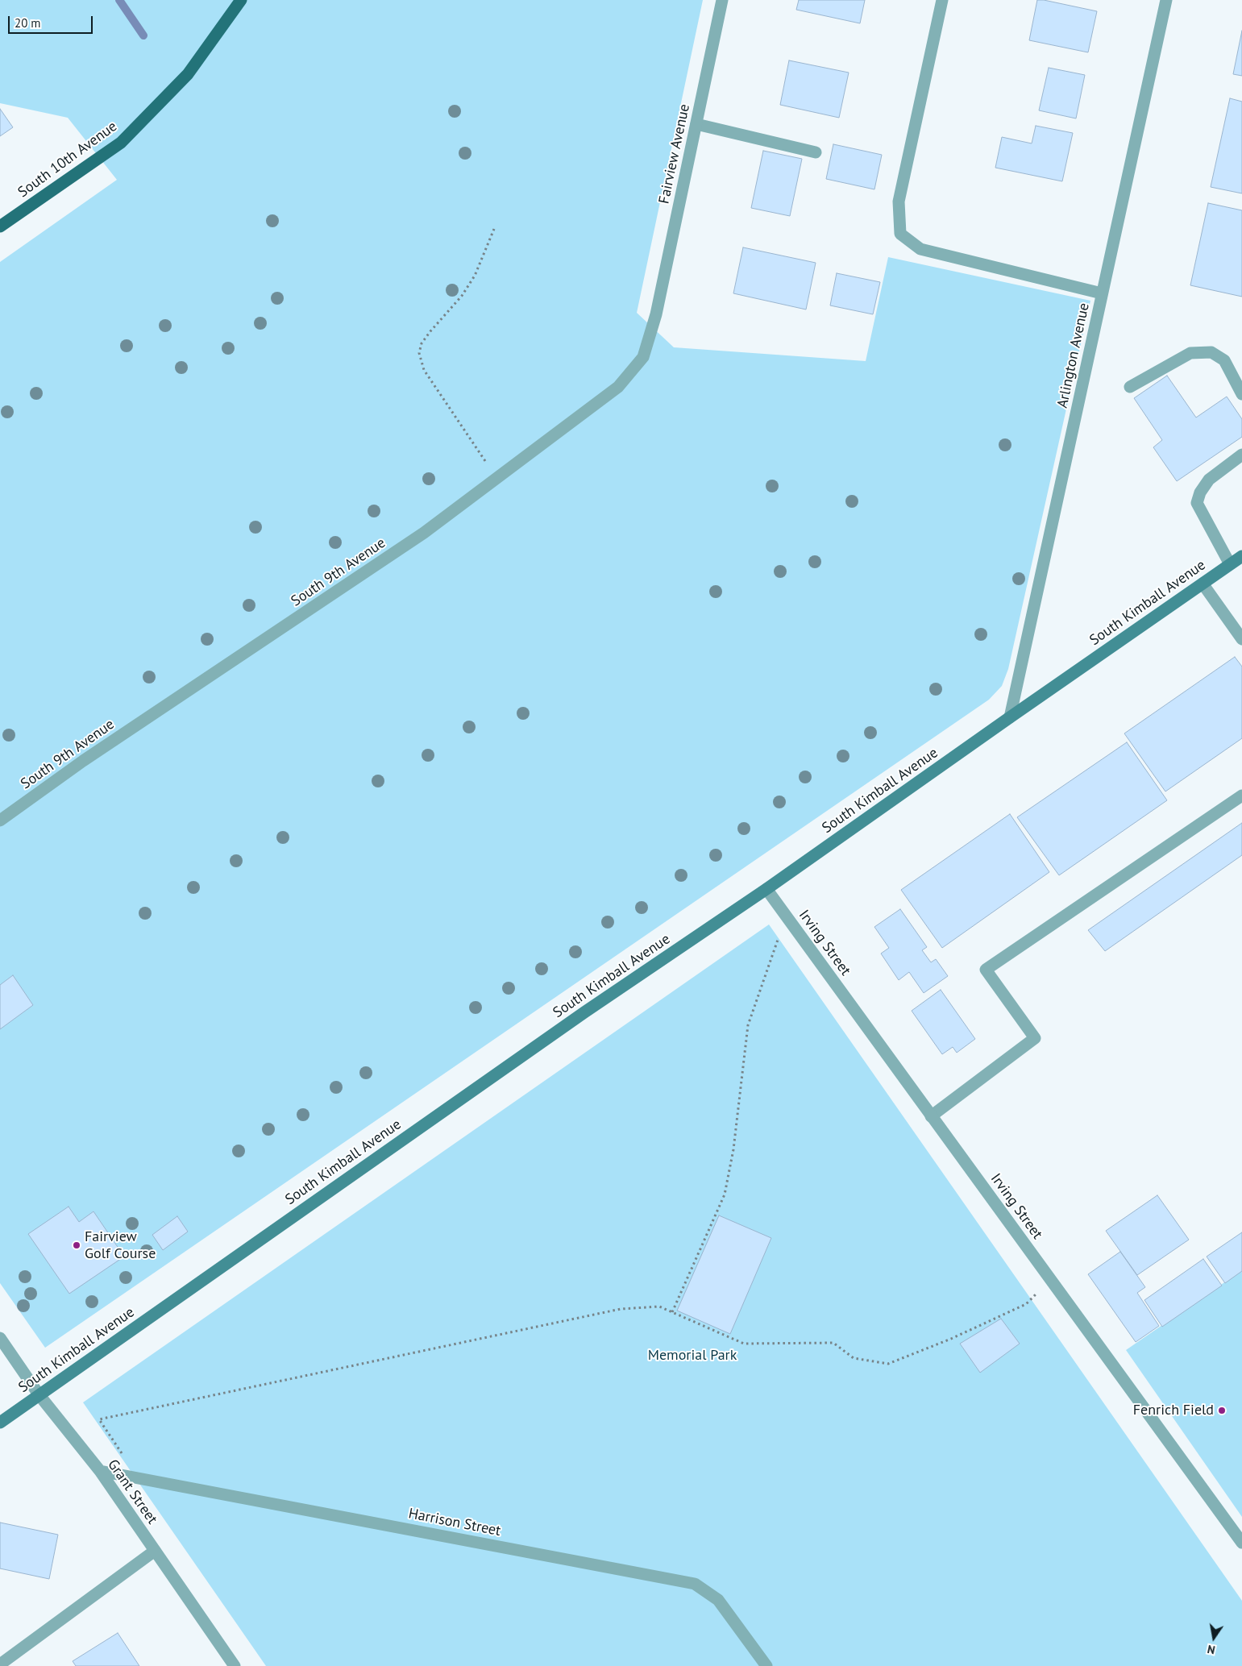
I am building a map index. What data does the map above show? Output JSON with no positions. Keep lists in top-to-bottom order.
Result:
{
  "streets": {
    "main road": ["South 10th Avenue"],
    "street": [
      "Fairview Avenue",
      "Arlington Avenue",
      "South 9th Avenue",
      "South Kimball Avenue",
      "Irving Street",
      "Grant Street",
      "Harrison Street"
    ]
  },
  "crossings": [
    ["Fairview Avenue", "South 9th Avenue"],
    ["Arlington Avenue", "South Kimball Avenue"],
    ["South Kimball Avenue", "Irving Street"],
    ["South Kimball Avenue", "Grant Street"],
    ["Grant Street", "Harrison Street"]
  ],
  "parks": ["Memorial Park"],
  "places": ["Fairview Golf Course", "Fenrich Field"],
  "scale_bar": "20 m",
  "north": "bottom"
}
